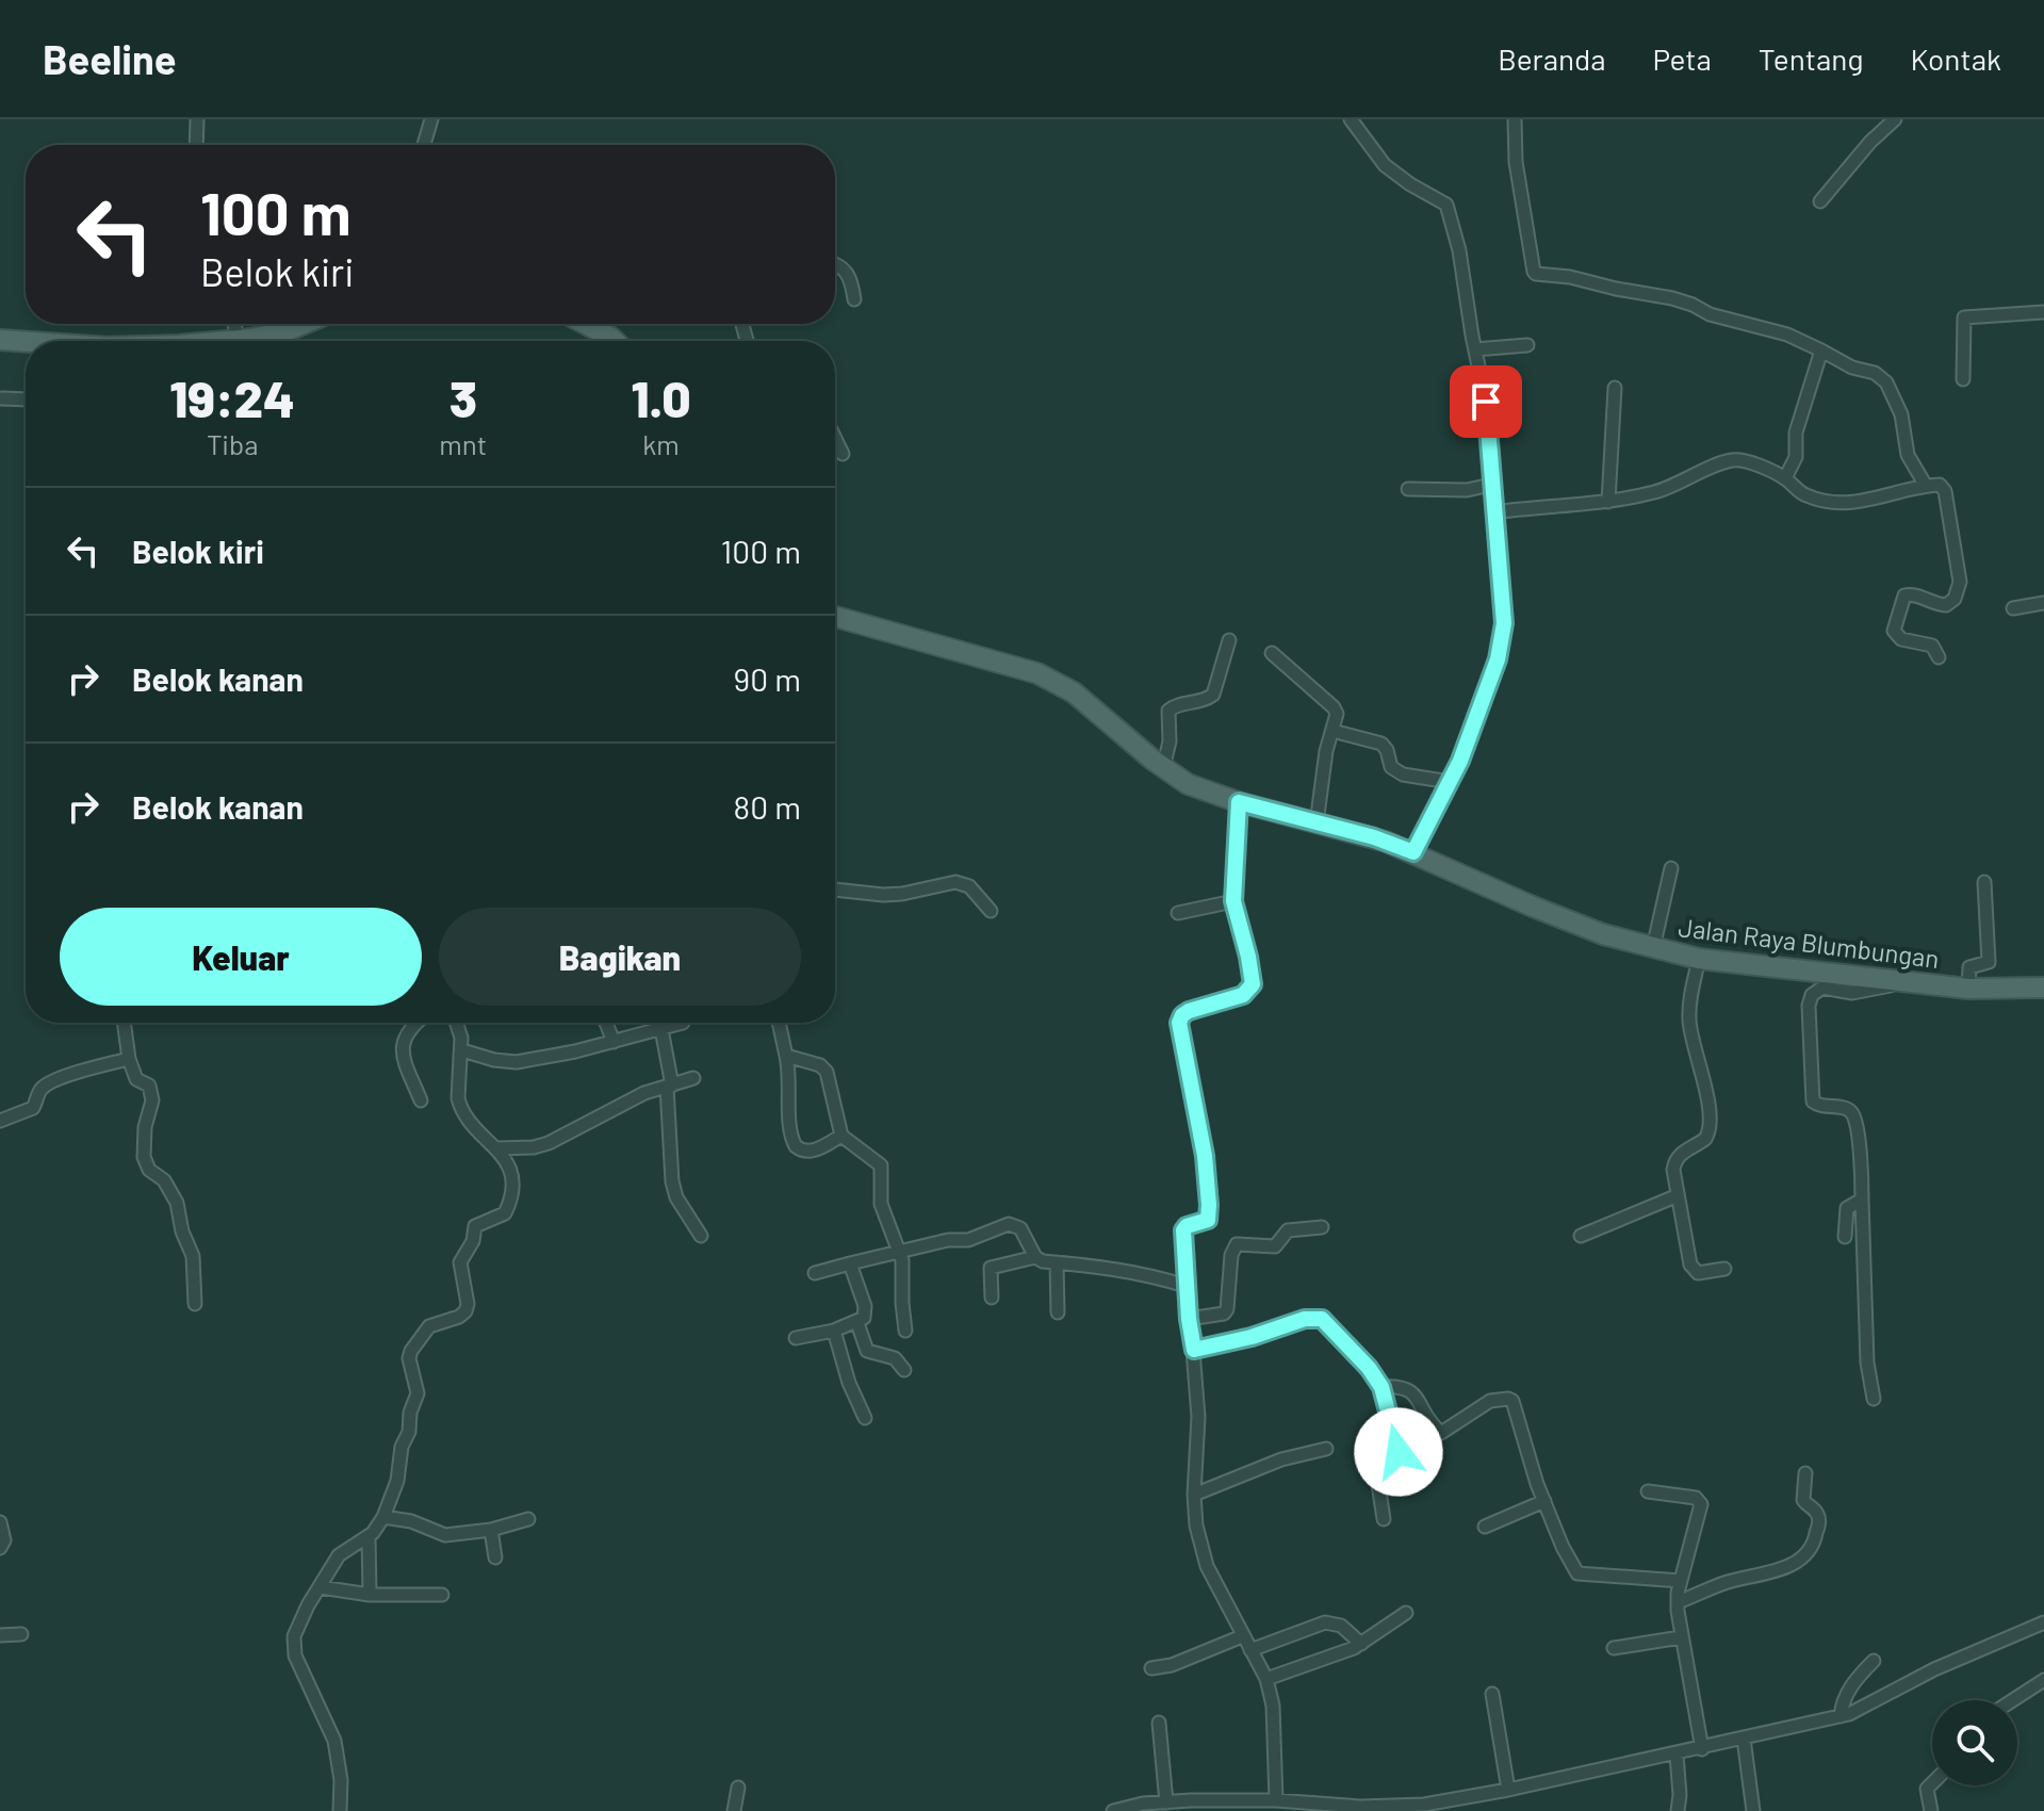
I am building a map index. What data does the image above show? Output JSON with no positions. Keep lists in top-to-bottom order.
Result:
{
  "streets": {
    "main road": ["Jalan Raya Blumbungan"]
  },
  "page": {
    "header": "Beeline",
    "nav": [
      "Beranda",
      "Peta",
      "Tentang",
      "Kontak"
    ],
    "turn": ["100 m", "Belok kiri"],
    "eta": [
      "19:24",
      "Tiba",
      "3",
      "mnt",
      "1.0",
      "km"
    ],
    "list": [
      {
        "name": "Belok kiri",
        "value": "100 m"
      },
      {
        "name": "Belok kanan",
        "value": "90 m"
      },
      {
        "name": "Belok kanan",
        "value": "80 m"
      }
    ],
    "buttons": ["Keluar", "Bagikan"]
  }
}
